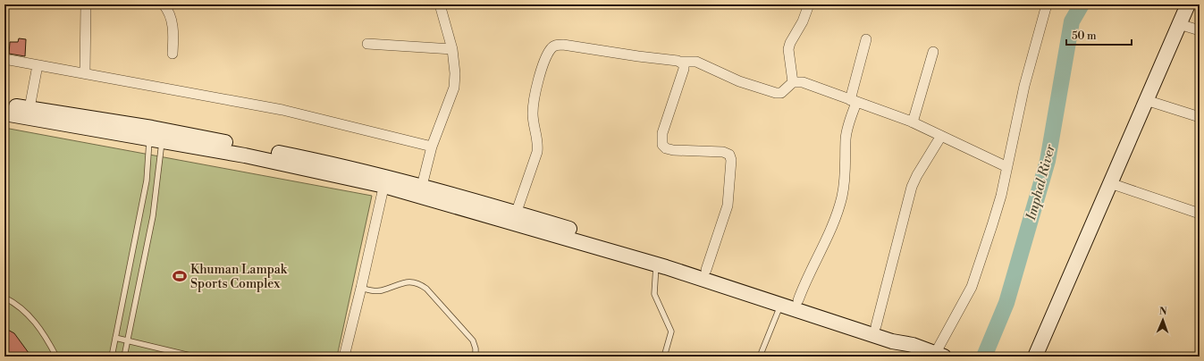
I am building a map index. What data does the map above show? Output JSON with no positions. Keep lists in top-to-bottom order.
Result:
{
  "water": ["Imphal River"],
  "places": {
    "sports": ["Khuman Lampak Sports Complex"]
  },
  "scale_bar": "50 m",
  "north": "top"
}
